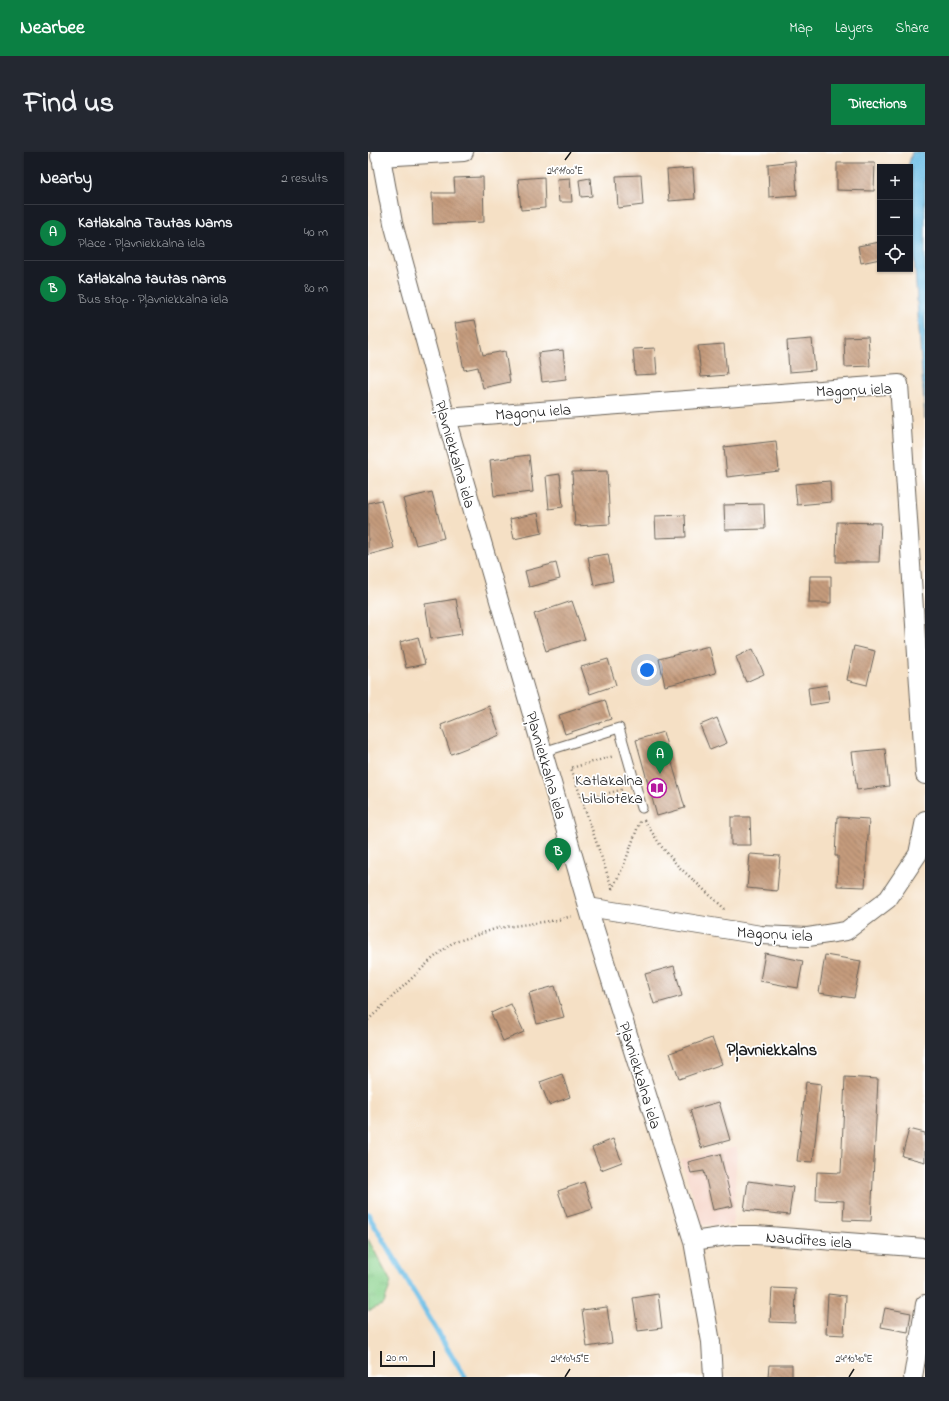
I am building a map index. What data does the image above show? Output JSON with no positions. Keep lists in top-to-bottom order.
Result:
{
  "streets": {
    "street": ["Magoņu iela", "Pļavniekkalna iela", "Naudītes iela"]
  },
  "crossings": [
    ["Magoņu iela", "Pļavniekkalna iela"],
    ["Pļavniekkalna iela", "Naudītes iela"]
  ],
  "districts": ["Pļavniekkalns"],
  "places": {
    "library": ["Katlakalna bibliotēka"]
  },
  "scale_bar": "20 m",
  "page": {
    "header": "Nearbee",
    "nav": ["Map", "Layers", "Share"],
    "title": "Find us",
    "buttons": "Directions",
    "heading": ["Nearby", "2 results"],
    "map_buttons": ["+", "−"],
    "list": [
      {
        "mark": "A",
        "name": "Katlakalna Tautas Nams",
        "note": "Place · Pļavniekkalna iela",
        "value": "40 m"
      },
      {
        "mark": "B",
        "name": "Katlakalna tautas nams",
        "note": "Bus stop · Pļavniekkalna iela",
        "value": "80 m"
      }
    ],
    "pins": ["A", "B"],
    "scale": "20 m"
  },
  "coordinates": ["24°11'00\"E", "24°10'45\"E", "24°10'40\"E"]
}
